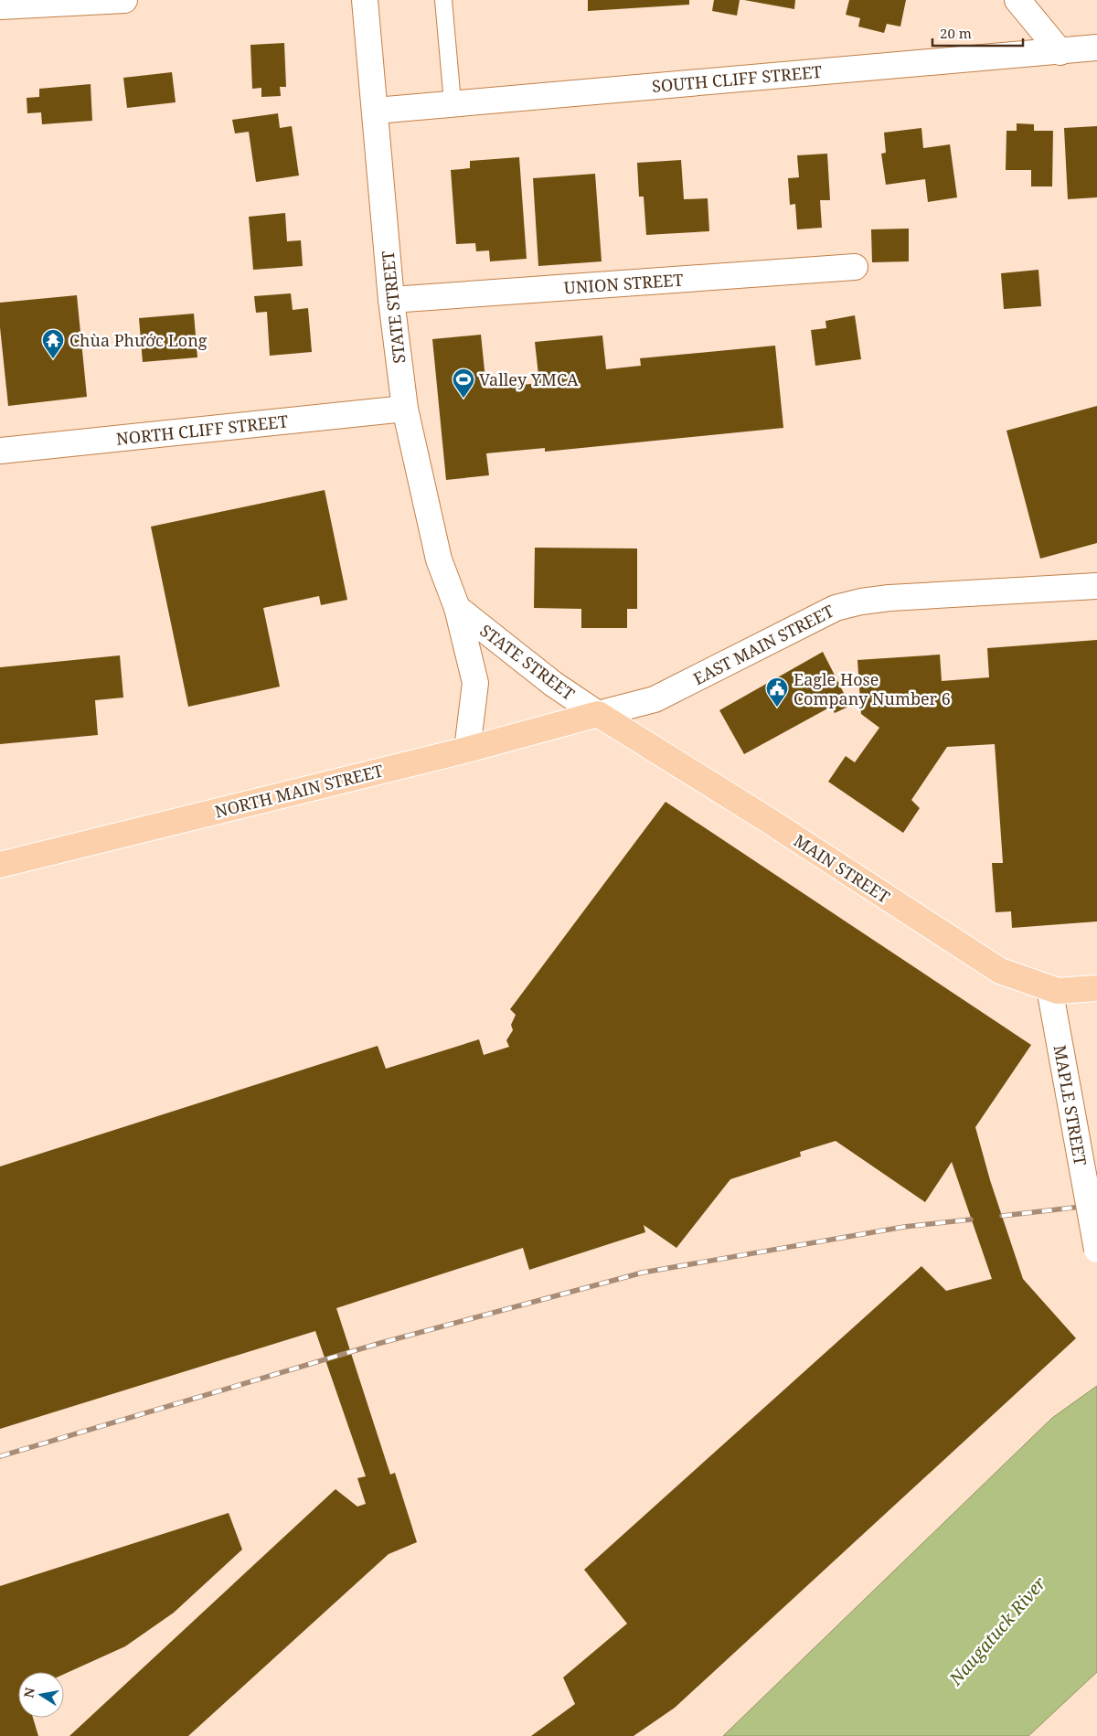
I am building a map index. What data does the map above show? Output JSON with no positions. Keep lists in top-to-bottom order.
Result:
{
  "streets": {
    "main road": ["NORTH MAIN STREET", "MAIN STREET"],
    "street": [
      "SOUTH CLIFF STREET",
      "UNION STREET",
      "STATE STREET",
      "NORTH CLIFF STREET",
      "EAST MAIN STREET",
      "MAPLE STREET"
    ]
  },
  "crossings": [
    ["SOUTH CLIFF STREET", "STATE STREET"],
    ["UNION STREET", "STATE STREET"],
    ["STATE STREET", "NORTH CLIFF STREET"],
    ["STATE STREET", "EAST MAIN STREET"],
    ["STATE STREET", "NORTH MAIN STREET"],
    ["STATE STREET", "MAIN STREET"],
    ["EAST MAIN STREET", "NORTH MAIN STREET"],
    ["EAST MAIN STREET", "MAIN STREET"],
    ["NORTH MAIN STREET", "MAIN STREET"],
    ["MAIN STREET", "MAPLE STREET"]
  ],
  "water": ["Naugatuck River"],
  "places": {
    "temple": ["Chùa Phước Long"],
    "sports": ["Valley YMCA"],
    "public building": ["Eagle Hose Company Number 6"]
  },
  "scale_bar": "20 m",
  "north": "left"
}
